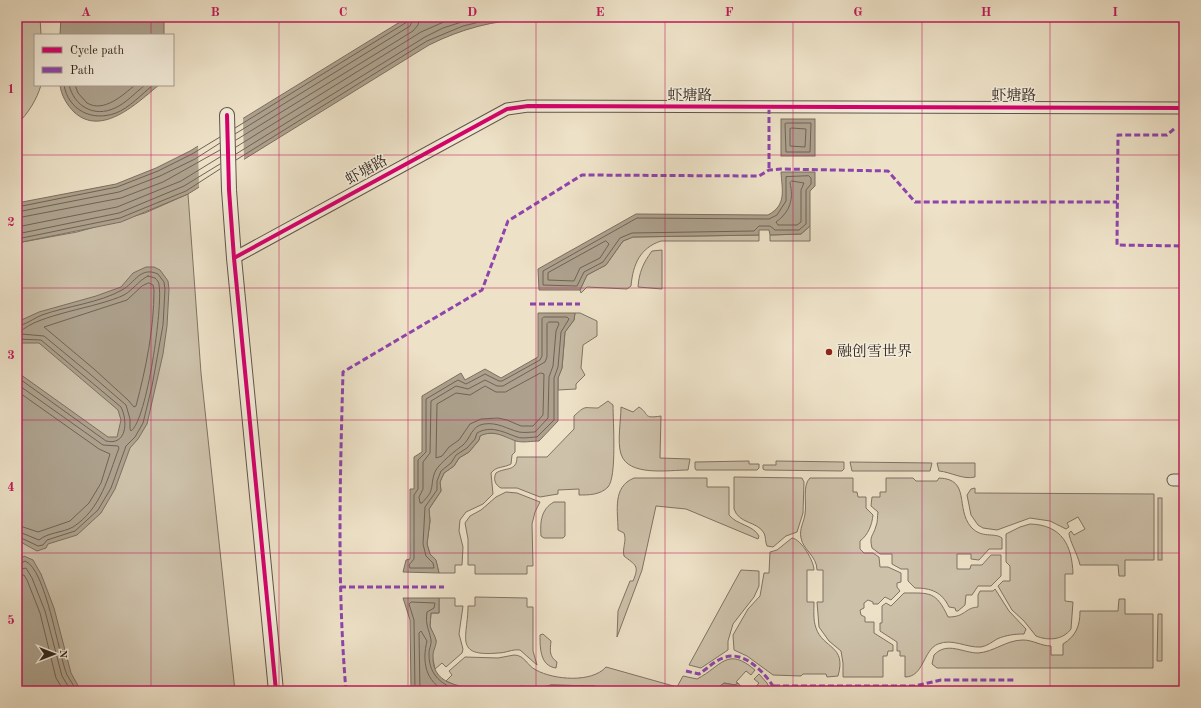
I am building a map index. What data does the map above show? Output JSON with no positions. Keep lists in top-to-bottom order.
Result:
{
  "streets": {
    "street": ["虾塘路"]
  },
  "places": ["融创雪世界"],
  "legend": ["Cycle path", "Path"],
  "north": "right",
  "grid": {
    "columns": [
      "A",
      "B",
      "C",
      "D",
      "E",
      "F",
      "G",
      "H",
      "I"
    ],
    "rows": [
      "1",
      "2",
      "3",
      "4",
      "5"
    ]
  }
}
